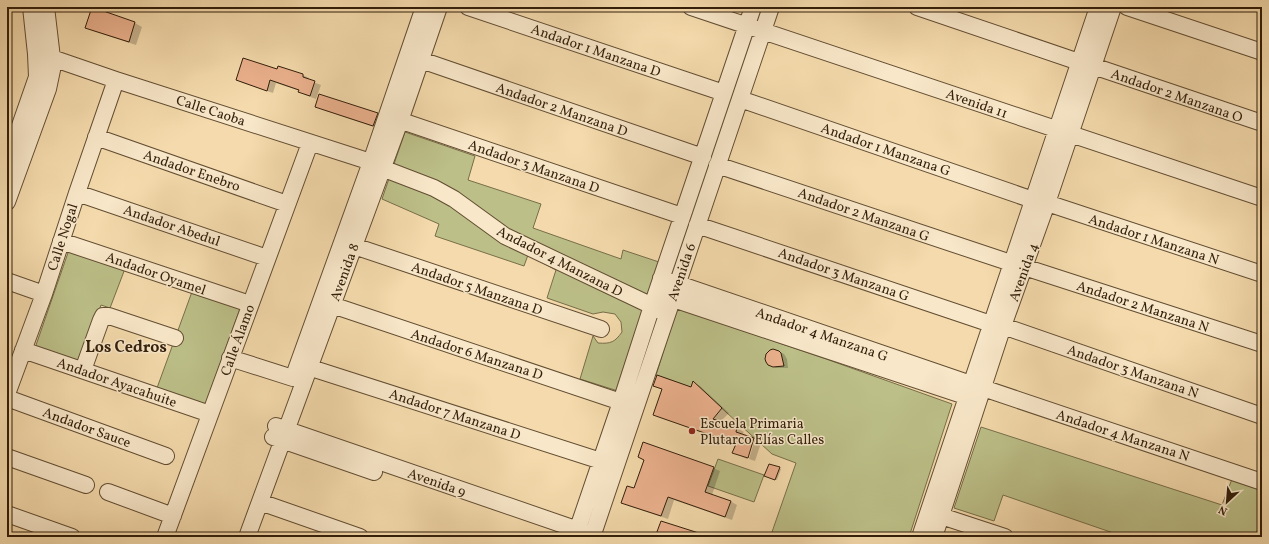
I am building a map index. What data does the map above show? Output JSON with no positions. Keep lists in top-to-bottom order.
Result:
{
  "streets": {
    "street": [
      "Andador 1 Manzana D",
      "Andador 2 Manzana O",
      "Avenida 11",
      "Andador 2 Manzana D",
      "Calle Caoba",
      "Andador 1 Manzana G",
      "Andador 3 Manzana D",
      "Andador Enebro",
      "Andador 2 Manzana G",
      "Andador Abedul",
      "Calle Nogal",
      "Andador 1 Manzana N",
      "Andador 4 Manzana D",
      "Avenida 8",
      "Avenida 6",
      "Avenida 4",
      "Andador Oyamel",
      "Andador 3 Manzana G",
      "Andador 5 Manzana D",
      "Andador 2 Manzana N",
      "Andador 4 Manzana G",
      "Calle Álamo",
      "Andador 6 Manzana D",
      "Andador 3 Manzana N",
      "Andador Ayacahuite",
      "Andador 7 Manzana D",
      "Andador Sauce",
      "Andador 4 Manzana N",
      "Avenida 9"
    ]
  },
  "crossings": [
    ["Andador 1 Manzana D", "Avenida 6"],
    ["Andador 2 Manzana O", "Avenida 4"],
    ["Avenida 11", "Avenida 6"],
    ["Avenida 11", "Avenida 4"],
    ["Andador 2 Manzana D", "Avenida 8"],
    ["Andador 2 Manzana D", "Avenida 6"],
    ["Calle Caoba", "Calle Nogal"],
    ["Calle Caoba", "Andador 4 Manzana D"],
    ["Calle Caoba", "Avenida 8"],
    ["Calle Caoba", "Calle Álamo"],
    ["Andador 1 Manzana G", "Andador 1 Manzana N"],
    ["Andador 1 Manzana G", "Avenida 6"],
    ["Andador 1 Manzana G", "Avenida 4"],
    ["Andador 3 Manzana D", "Avenida 8"],
    ["Andador 3 Manzana D", "Avenida 6"],
    ["Andador Enebro", "Calle Nogal"],
    ["Andador Enebro", "Calle Álamo"],
    ["Andador 2 Manzana G", "Avenida 6"],
    ["Andador 2 Manzana G", "Avenida 4"],
    ["Andador 2 Manzana G", "Andador 2 Manzana N"],
    ["Andador Abedul", "Calle Nogal"],
    ["Andador Abedul", "Calle Álamo"],
    ["Calle Nogal", "Andador Oyamel"],
    ["Calle Nogal", "Andador Ayacahuite"],
    ["Andador 1 Manzana N", "Avenida 4"],
    ["Andador 4 Manzana D", "Avenida 8"],
    ["Andador 4 Manzana D", "Avenida 6"],
    ["Andador 4 Manzana D", "Andador 4 Manzana G"],
    ["Avenida 8", "Andador 5 Manzana D"],
    ["Avenida 8", "Andador 6 Manzana D"],
    ["Avenida 8", "Andador 7 Manzana D"],
    ["Avenida 8", "Avenida 9"],
    ["Avenida 6", "Andador 3 Manzana G"],
    ["Avenida 6", "Andador 4 Manzana G"],
    ["Avenida 6", "Andador 6 Manzana D"],
    ["Avenida 6", "Andador 7 Manzana D"],
    ["Avenida 6", "Avenida 9"],
    ["Avenida 4", "Andador 3 Manzana G"],
    ["Avenida 4", "Andador 2 Manzana N"],
    ["Avenida 4", "Andador 4 Manzana G"],
    ["Avenida 4", "Andador 3 Manzana N"],
    ["Avenida 4", "Andador 4 Manzana N"],
    ["Andador Oyamel", "Calle Álamo"],
    ["Andador 3 Manzana G", "Andador 3 Manzana N"],
    ["Andador 4 Manzana G", "Andador 4 Manzana N"],
    ["Calle Álamo", "Andador Ayacahuite"]
  ],
  "districts": ["Los Cedros"],
  "places": ["Escuela Primaria Plutarco Elías Calles"],
  "north": "bottom left"
}
